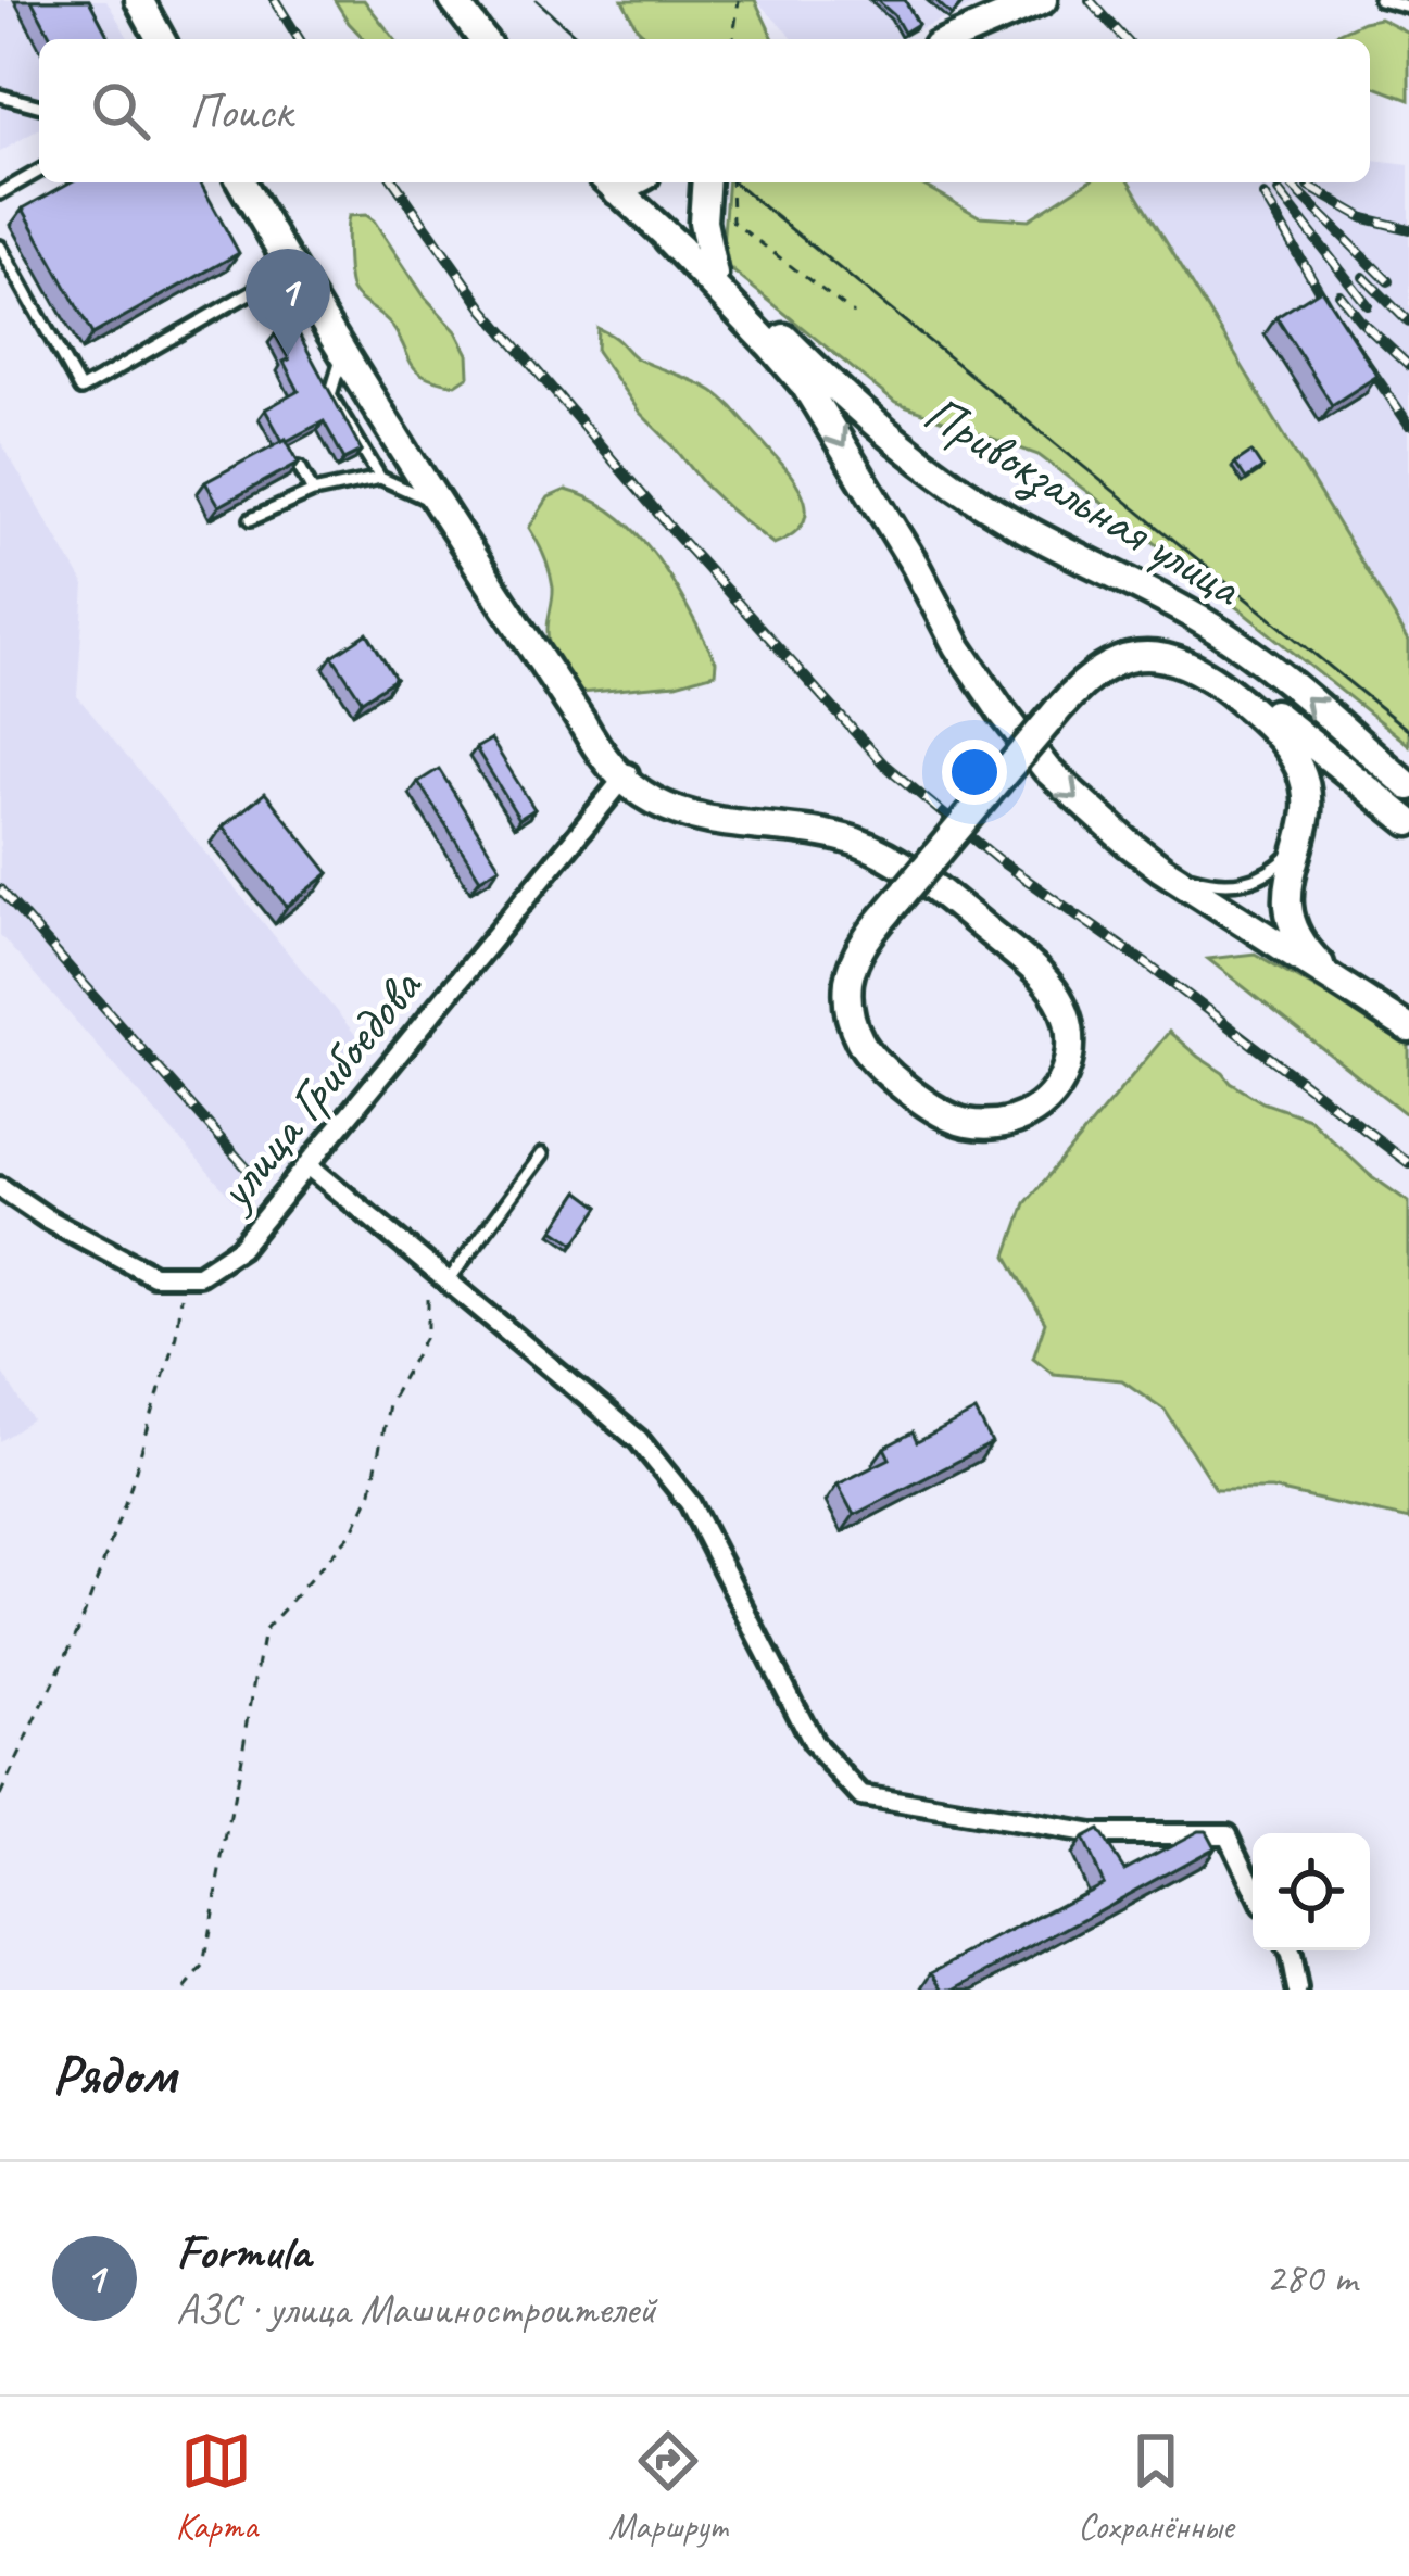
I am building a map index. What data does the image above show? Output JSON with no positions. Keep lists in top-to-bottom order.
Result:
{
  "streets": {
    "main road": ["Привокзальная улица"],
    "street": ["улица Грибоедова"]
  },
  "page": {
    "search": "Поиск",
    "pins": "1",
    "heading": "Рядом",
    "list": [
      {
        "mark": "1",
        "name": "Formula",
        "note": "АЗС · улица Машиностроителей",
        "value": "280 m"
      }
    ],
    "nav": ["Карта", "Маршрут", "Сохранённые"]
  }
}
